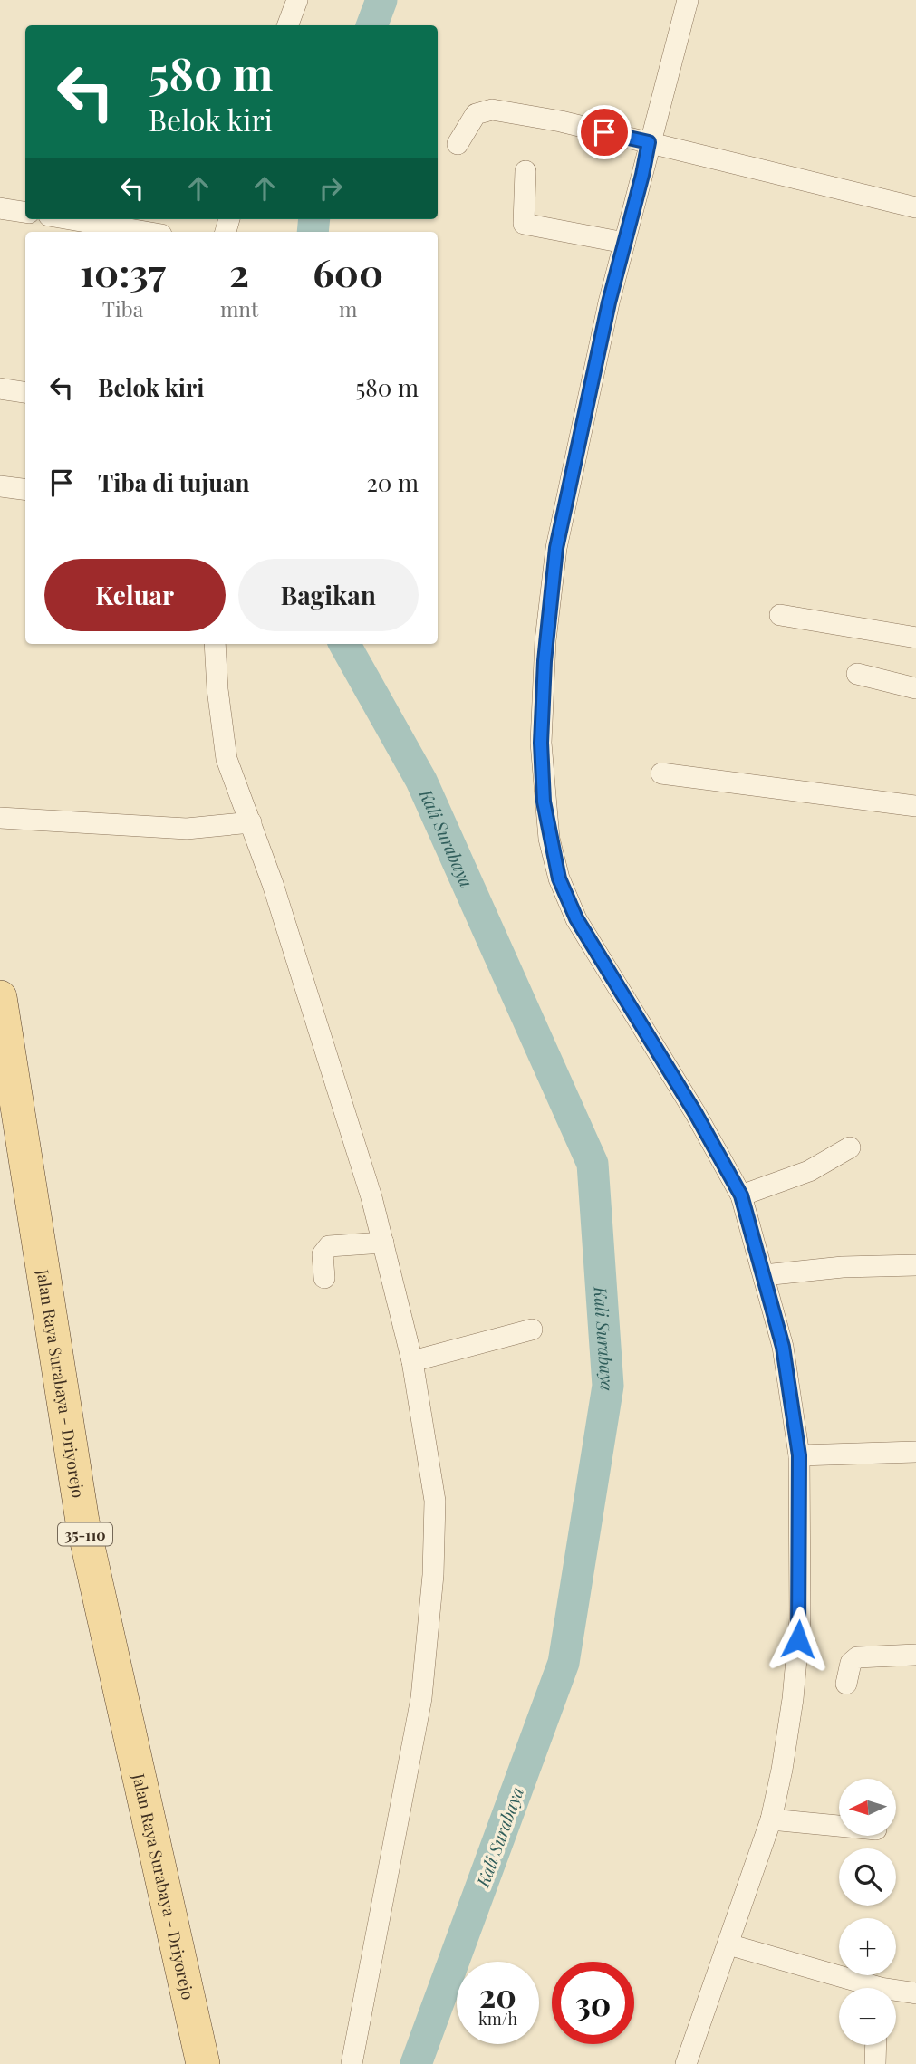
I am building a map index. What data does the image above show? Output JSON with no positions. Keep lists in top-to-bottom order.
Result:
{
  "streets": {
    "main road": ["Jalan Raya Surabaya - Driyorejo", "35-110"]
  },
  "water": ["Kali Surabaya"],
  "north": "left",
  "page": {
    "turn": ["580 m", "Belok kiri"],
    "eta": [
      "10:37",
      "Tiba",
      "2",
      "mnt",
      "600",
      "m"
    ],
    "list": [
      {
        "name": "Belok kiri",
        "value": "580 m"
      },
      {
        "name": "Tiba di tujuan",
        "value": "20 m"
      }
    ],
    "buttons": ["Keluar", "Bagikan"],
    "map_buttons": ["+", "−"],
    "speed": "20 km/h",
    "limit": "30"
  }
}
